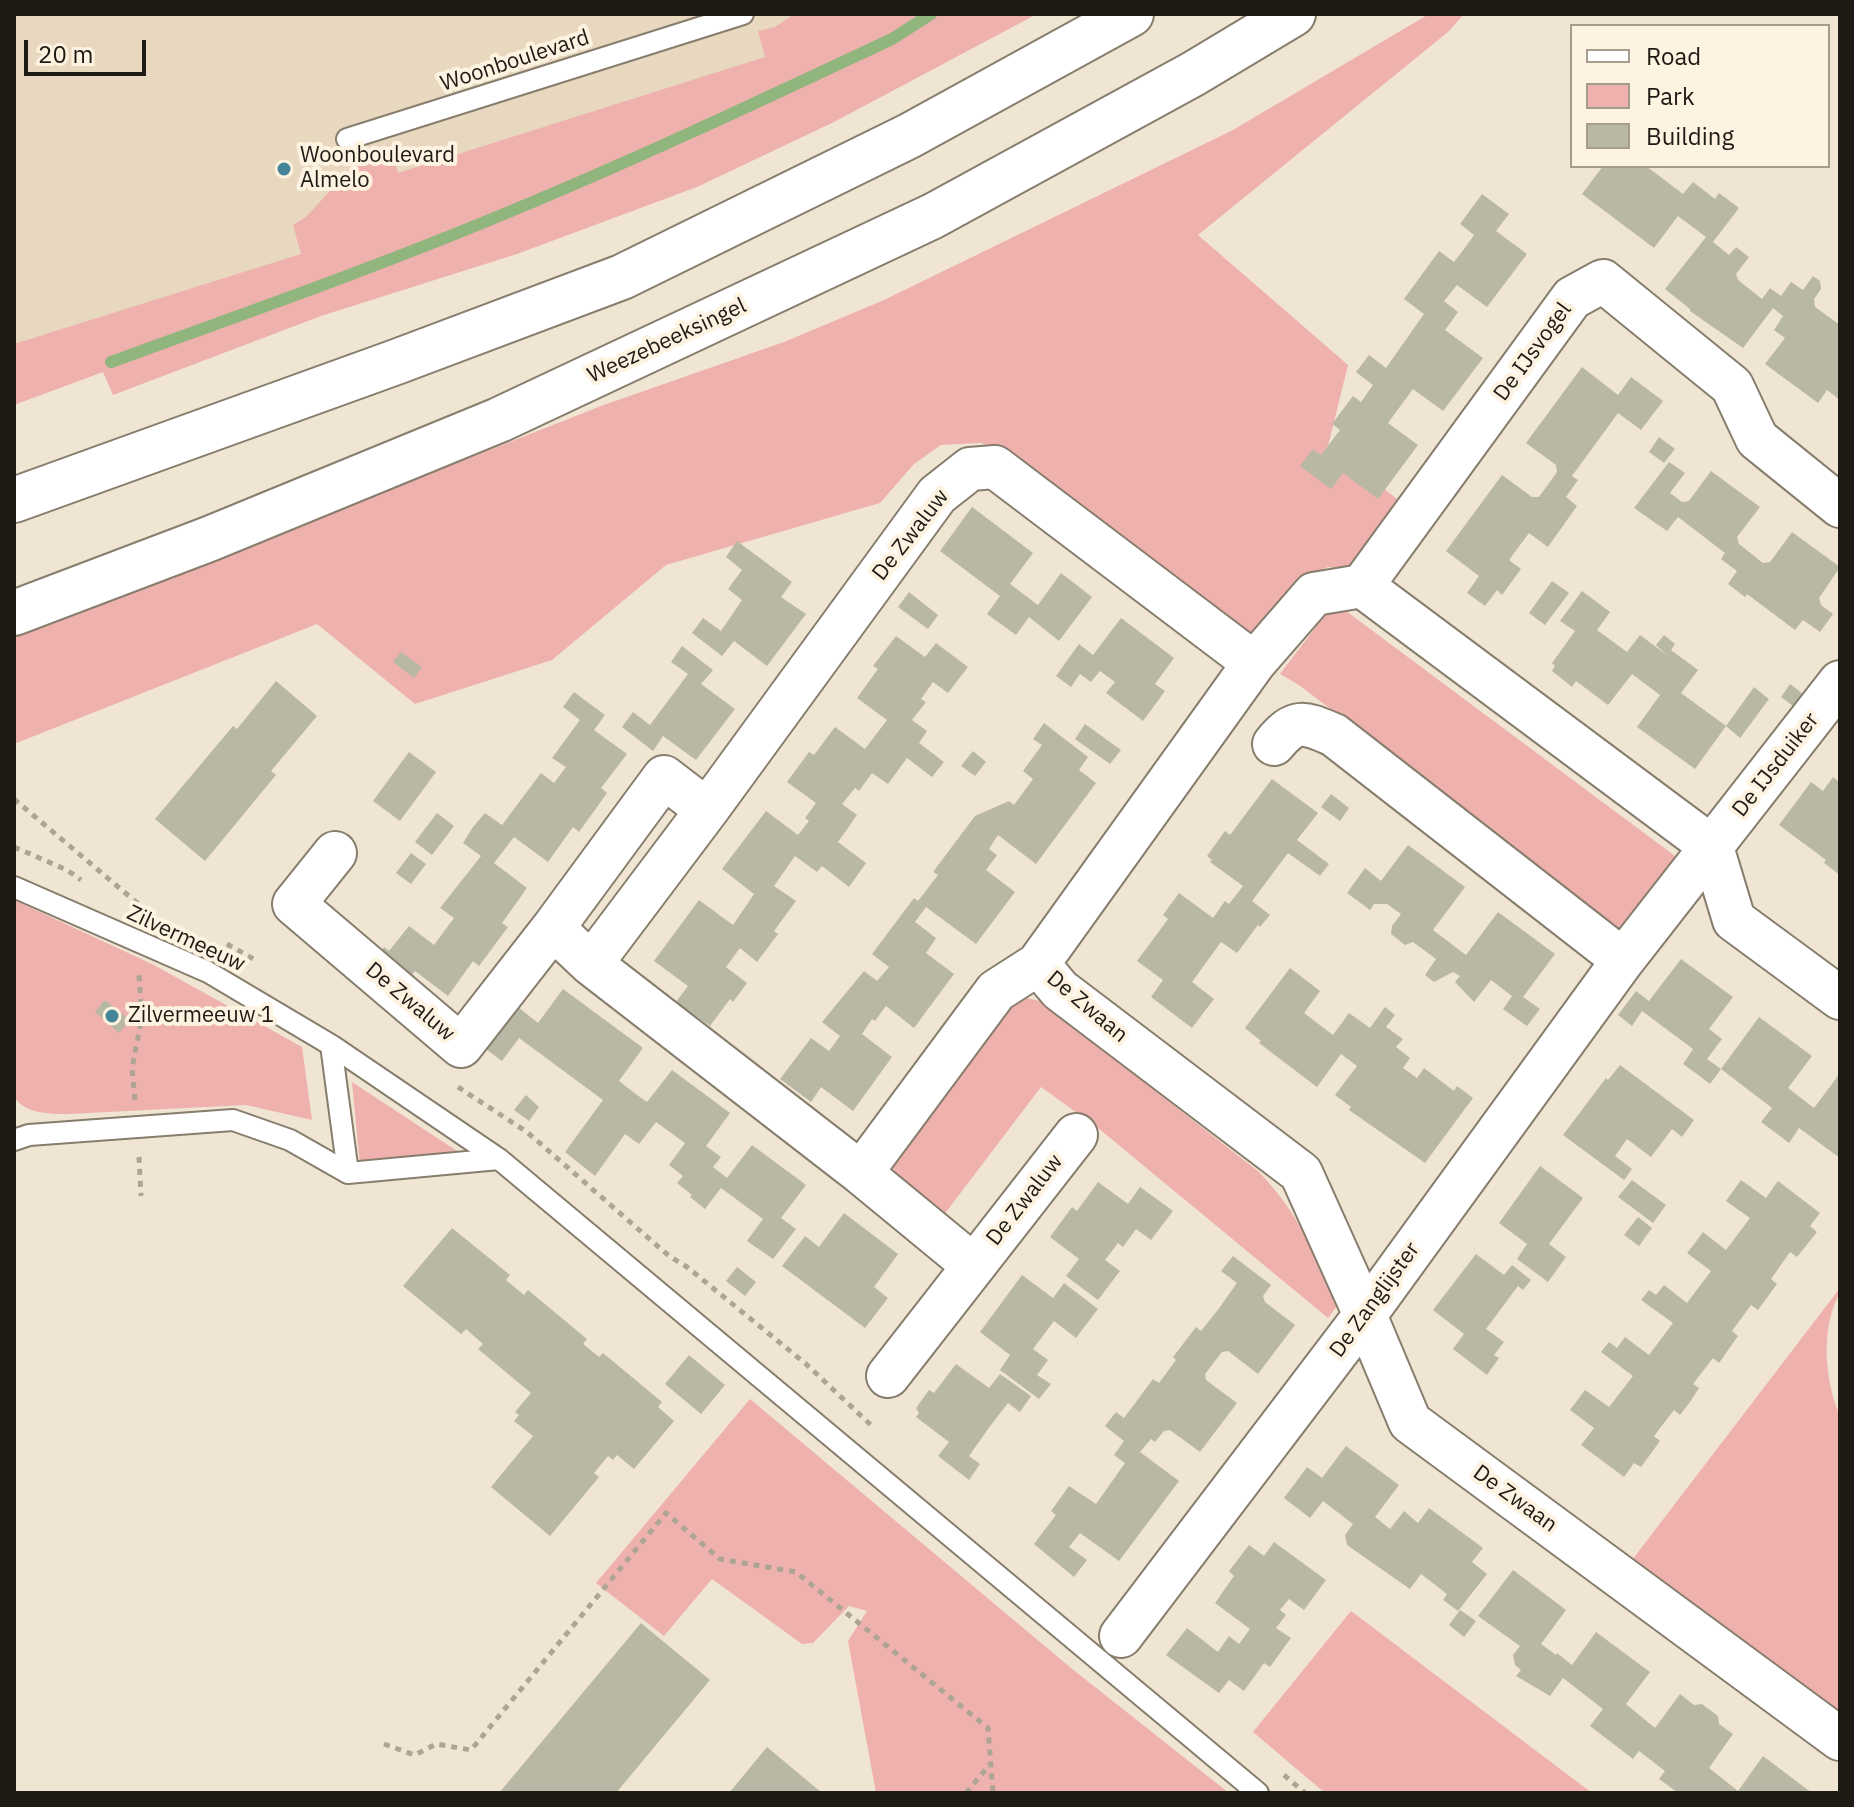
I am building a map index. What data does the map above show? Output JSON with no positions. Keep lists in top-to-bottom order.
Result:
{
  "streets": {
    "main road": ["Weezebeeksingel"],
    "street": [
      "De IJsvogel",
      "De Zwaluw",
      "De IJsduiker",
      "De Zwaan",
      "De Zanglijster"
    ],
    "lane": ["Woonboulevard", "Zilvermeeuw"]
  },
  "crossings": [
    ["De IJsvogel", "De Zwaan"],
    ["De Zwaluw", "De Zwaan"],
    ["De IJsduiker", "De Zanglijster"],
    ["De Zwaan", "De Zanglijster"]
  ],
  "places": ["Woonboulevard Almelo", "Zilvermeeuw 1"],
  "legend": ["Road", "Park", "Building"],
  "scale_bar": "20 m"
}
